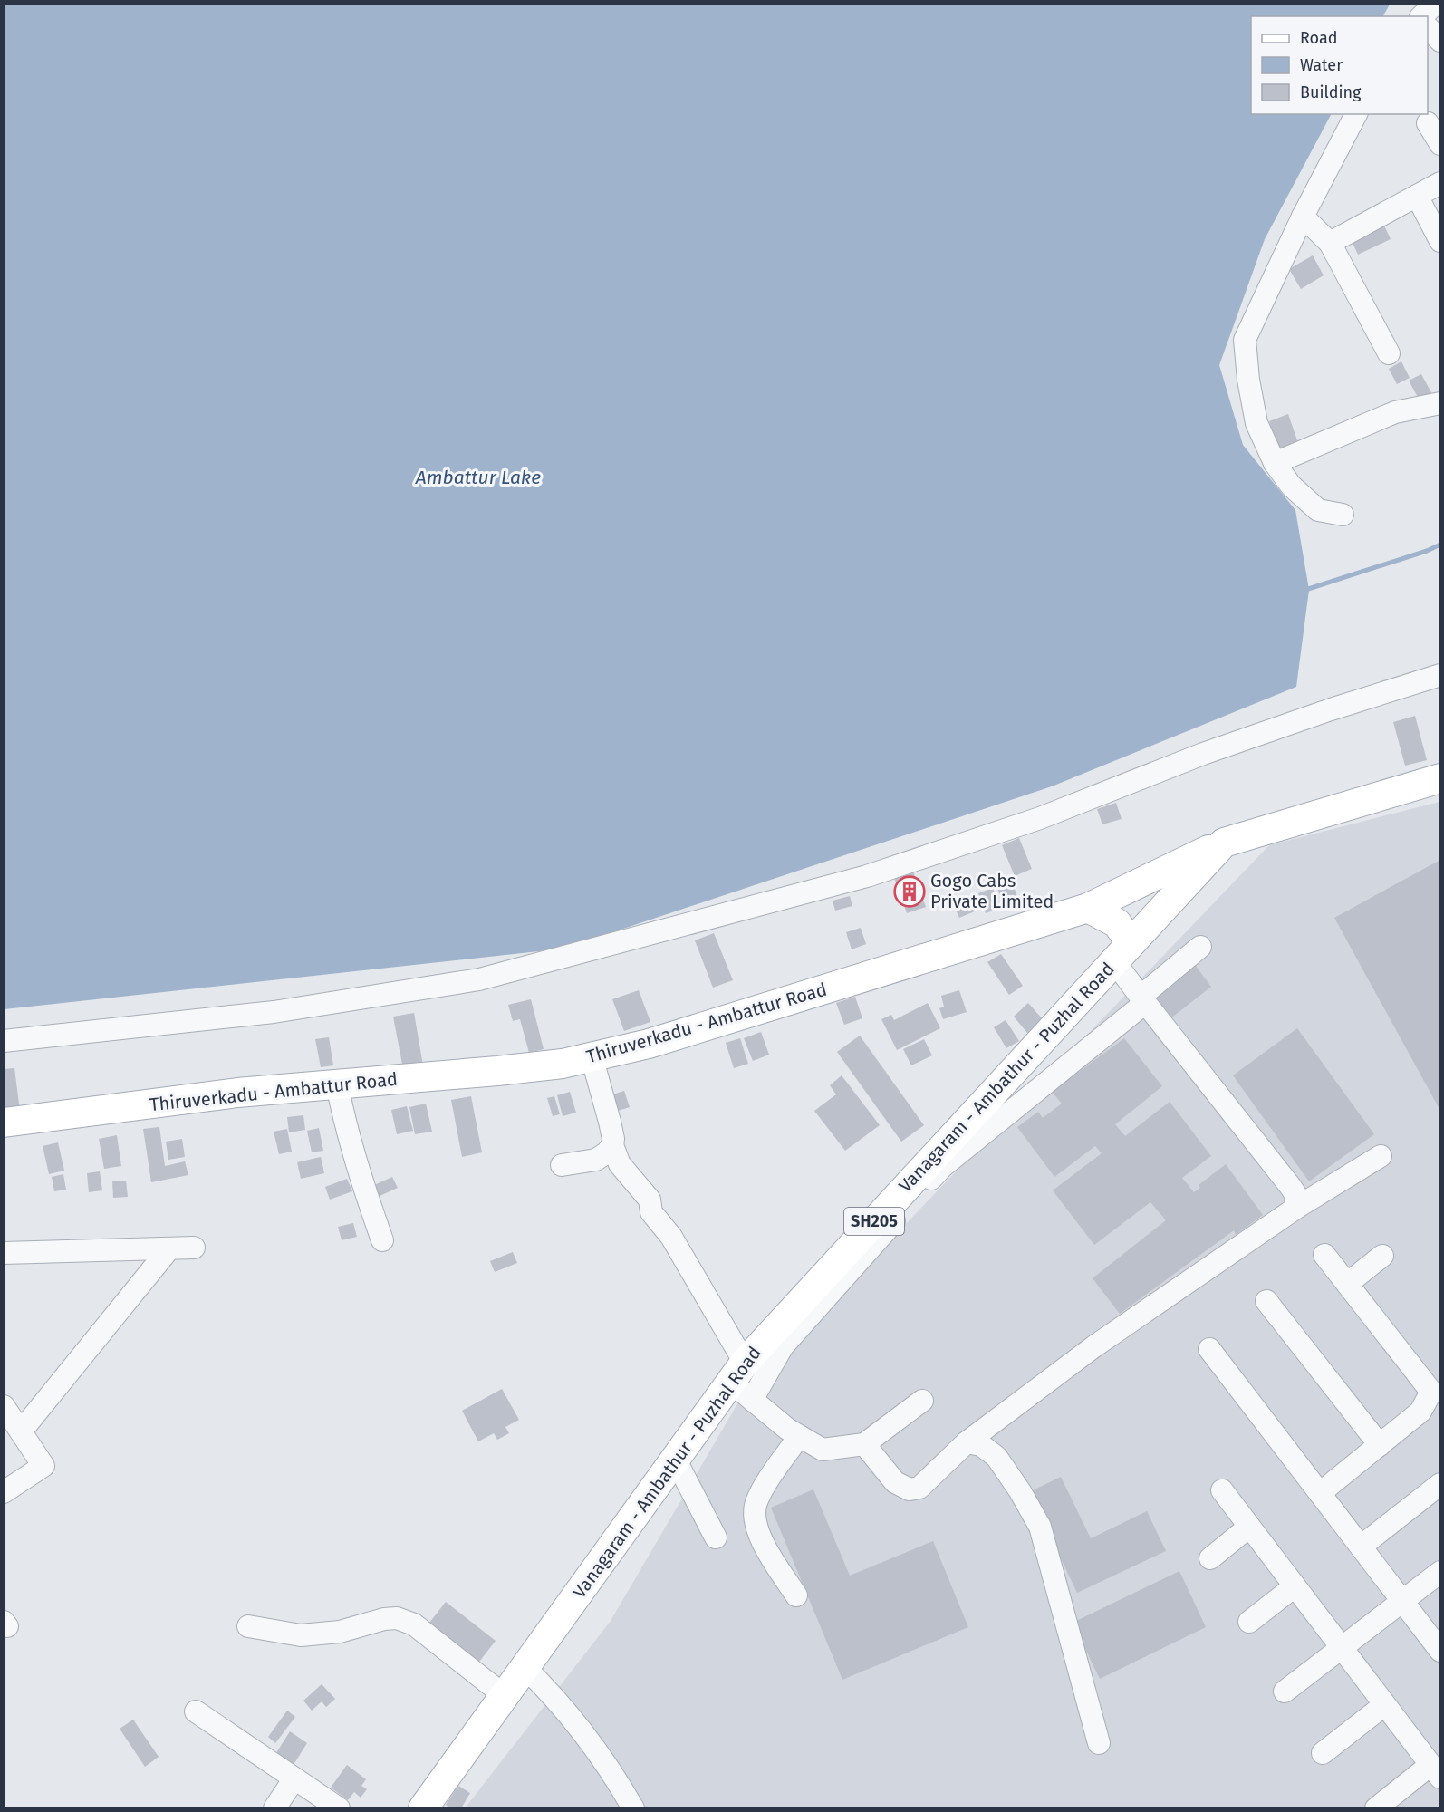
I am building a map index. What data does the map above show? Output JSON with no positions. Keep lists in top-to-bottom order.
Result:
{
  "streets": {
    "main road": ["Thiruverkadu - Ambattur Road", "Vanagaram - Ambathur - Puzhal Road", "SH205"]
  },
  "crossings": [
    ["Thiruverkadu - Ambattur Road", "Vanagaram - Ambathur - Puzhal Road"]
  ],
  "water": ["Ambattur Lake"],
  "places": {
    "building": ["Gogo Cabs Private Limited"]
  },
  "legend": ["Road", "Water", "Building"]
}
